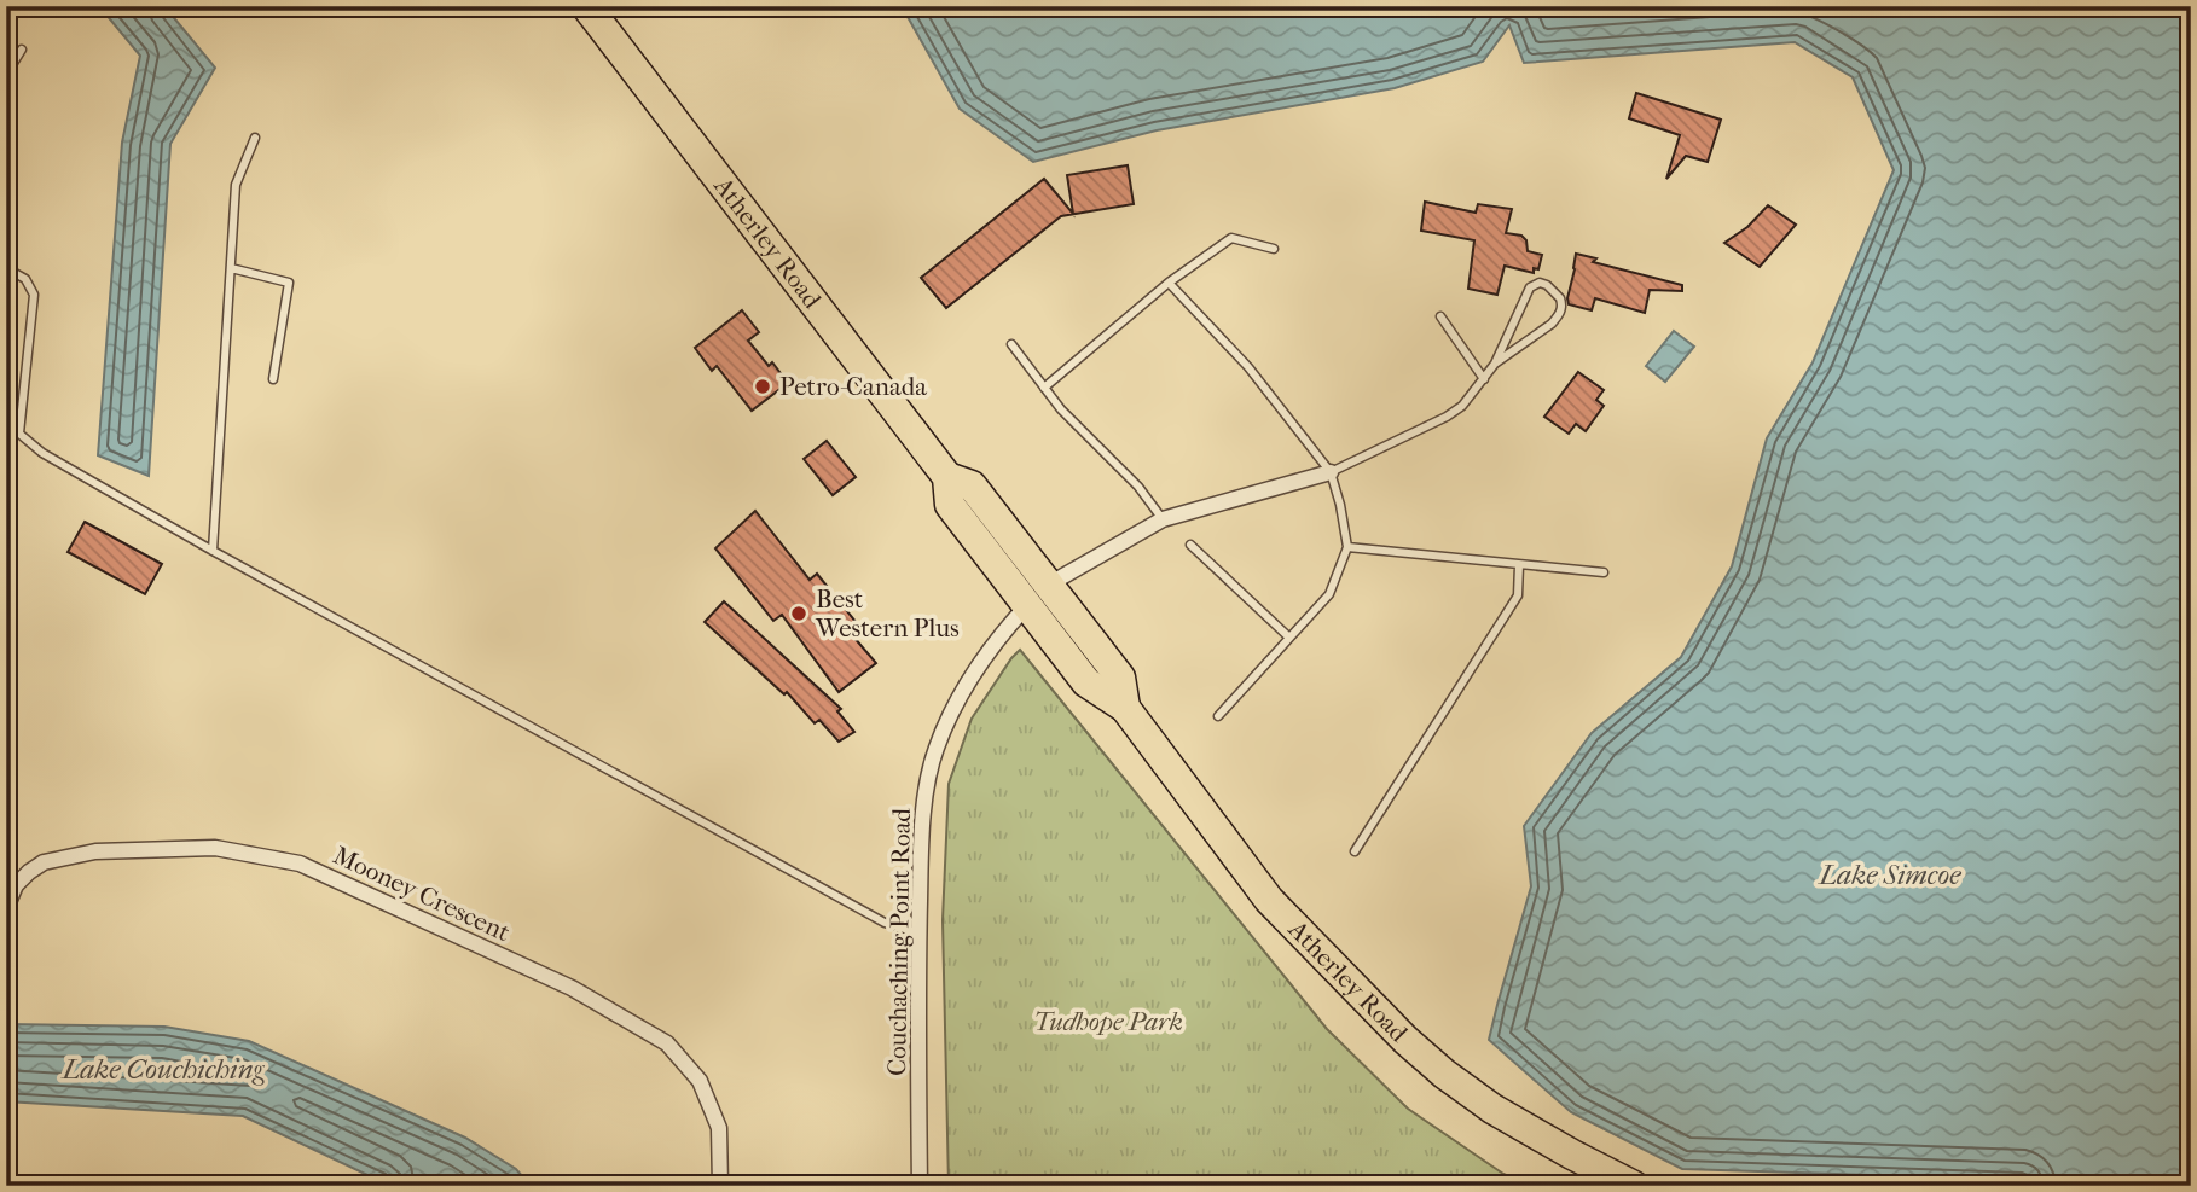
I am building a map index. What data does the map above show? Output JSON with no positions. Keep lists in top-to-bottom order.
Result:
{
  "streets": {
    "highway": ["Atherley Road"],
    "street": ["Mooney Crescent", "Couchaching Point Road"]
  },
  "crossings": [
    ["Atherley Road", "Couchaching Point Road"]
  ],
  "water": ["Lake Simcoe", "Lake Couchiching"],
  "parks": ["Tudhope Park"],
  "places": ["Petro-Canada", "Best Western Plus"]
}
